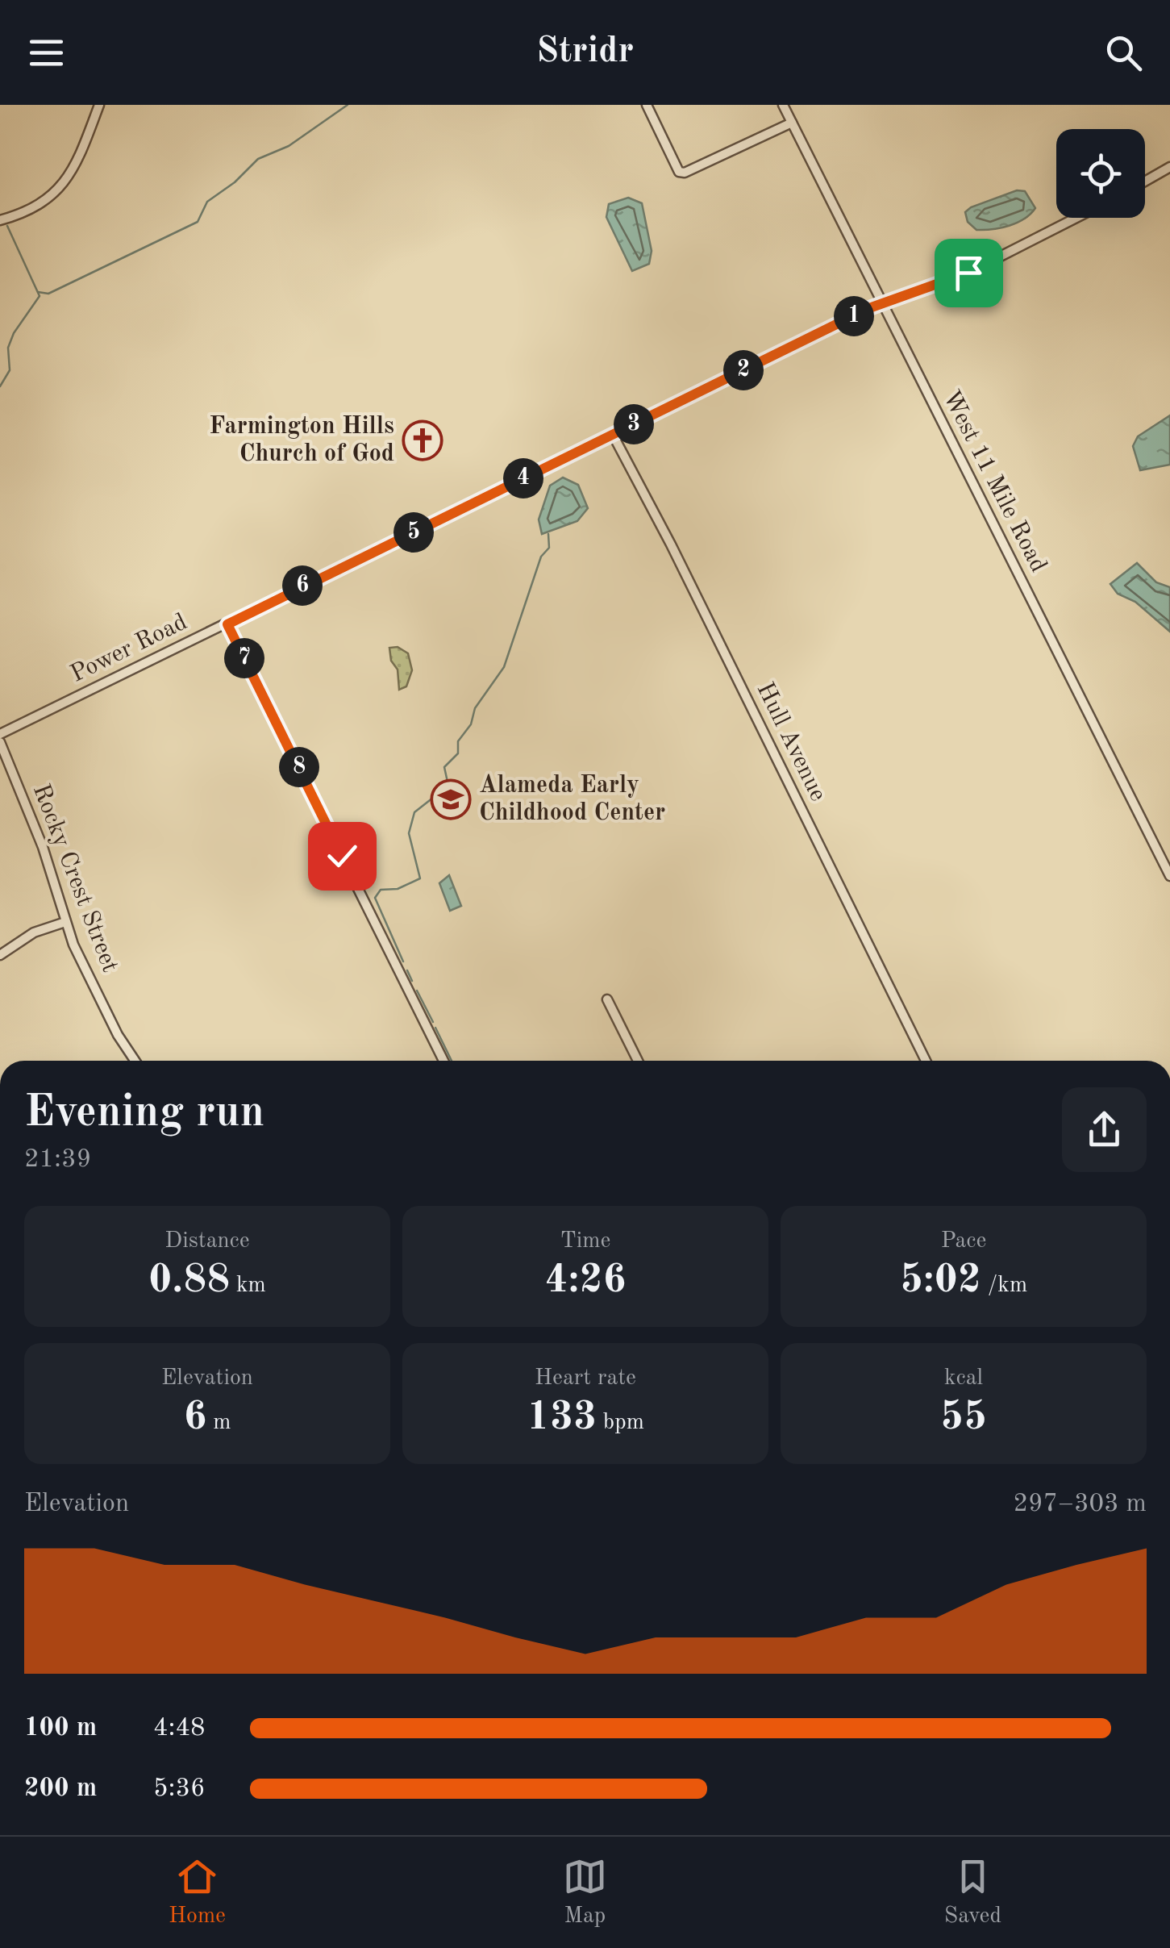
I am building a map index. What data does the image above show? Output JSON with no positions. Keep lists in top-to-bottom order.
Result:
{
  "streets": {
    "street": [
      "West 11 Mile Road",
      "Power Road",
      "Hull Avenue",
      "Rocky Crest Street"
    ]
  },
  "crossings": [
    ["West 11 Mile Road", "Power Road"],
    ["Power Road", "Hull Avenue"]
  ],
  "places": {
    "church": ["Farmington Hills Church of God"],
    "school or university": ["Alameda Early Childhood Center"]
  },
  "page": {
    "header": "Stridr",
    "pins": [
      "1",
      "2",
      "3",
      "4",
      "5",
      "6",
      "7",
      "8"
    ],
    "heading": ["Evening run", "21:39"],
    "stats": [
      ["Distance", "0.88 km"],
      ["Time", "4:26"],
      ["Pace", "5:02 /km"],
      ["Elevation", "6 m"],
      ["Heart rate", "133 bpm"],
      ["kcal", "55"]
    ],
    "chart": ["Elevation", "297–303 m"],
    "list": [
      {
        "name": "100 m",
        "note": "4:48"
      },
      {
        "name": "200 m",
        "note": "5:36"
      }
    ],
    "tabs": ["Home", "Map", "Saved"]
  }
}
